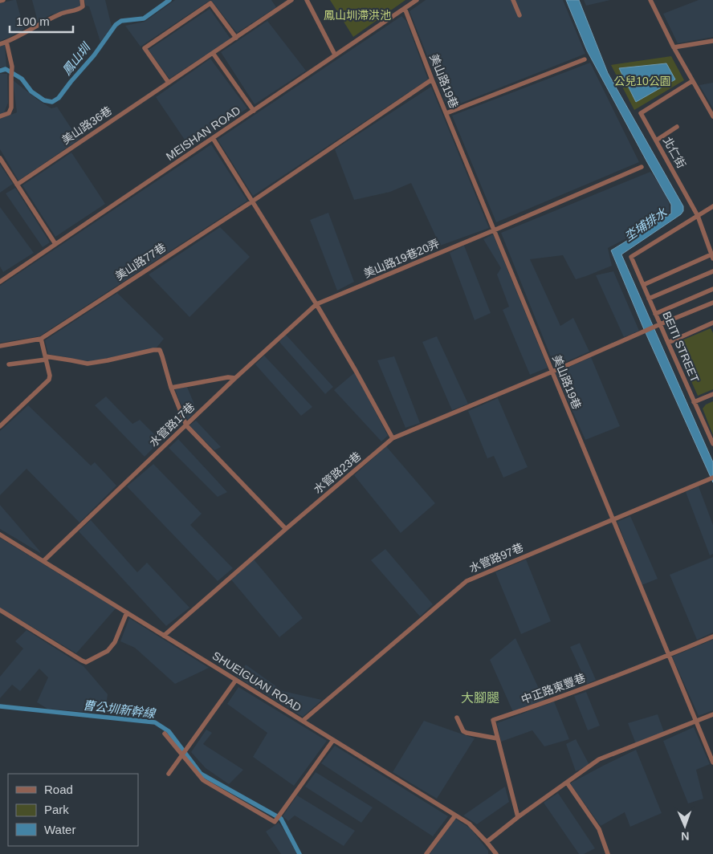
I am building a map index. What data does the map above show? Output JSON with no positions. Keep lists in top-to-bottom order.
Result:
{
  "streets": {
    "street": [
      "美山路19巷",
      "美山路36巷",
      "MEISHAN ROAD",
      "北仁街",
      "美山路19巷20弄",
      "美山路77巷",
      "BEITI STREET",
      "水管路17巷",
      "水管路23巷",
      "水管路97巷",
      "SHUEIGUAN ROAD",
      "中正路東豐巷"
    ]
  },
  "crossings": [
    ["美山路19巷", "MEISHAN ROAD"],
    ["美山路19巷", "美山路19巷20弄"],
    ["美山路19巷", "美山路77巷"],
    ["美山路19巷", "水管路23巷"],
    ["美山路19巷", "水管路97巷"],
    ["美山路19巷", "中正路東豐巷"],
    ["北仁街", "BEITI STREET"],
    ["美山路19巷20弄", "水管路17巷"],
    ["BEITI STREET", "水管路23巷"],
    ["水管路17巷", "SHUEIGUAN ROAD"],
    ["水管路23巷", "SHUEIGUAN ROAD"],
    ["水管路97巷", "SHUEIGUAN ROAD"]
  ],
  "districts": ["大腳腿"],
  "water": ["鳳山圳", "坔埔排水", "曹公圳新幹線"],
  "parks": ["鳳山圳滯洪池", "公兒10公園"],
  "legend": ["Road", "Park", "Water"],
  "scale_bar": "100 m",
  "north": "bottom"
}
